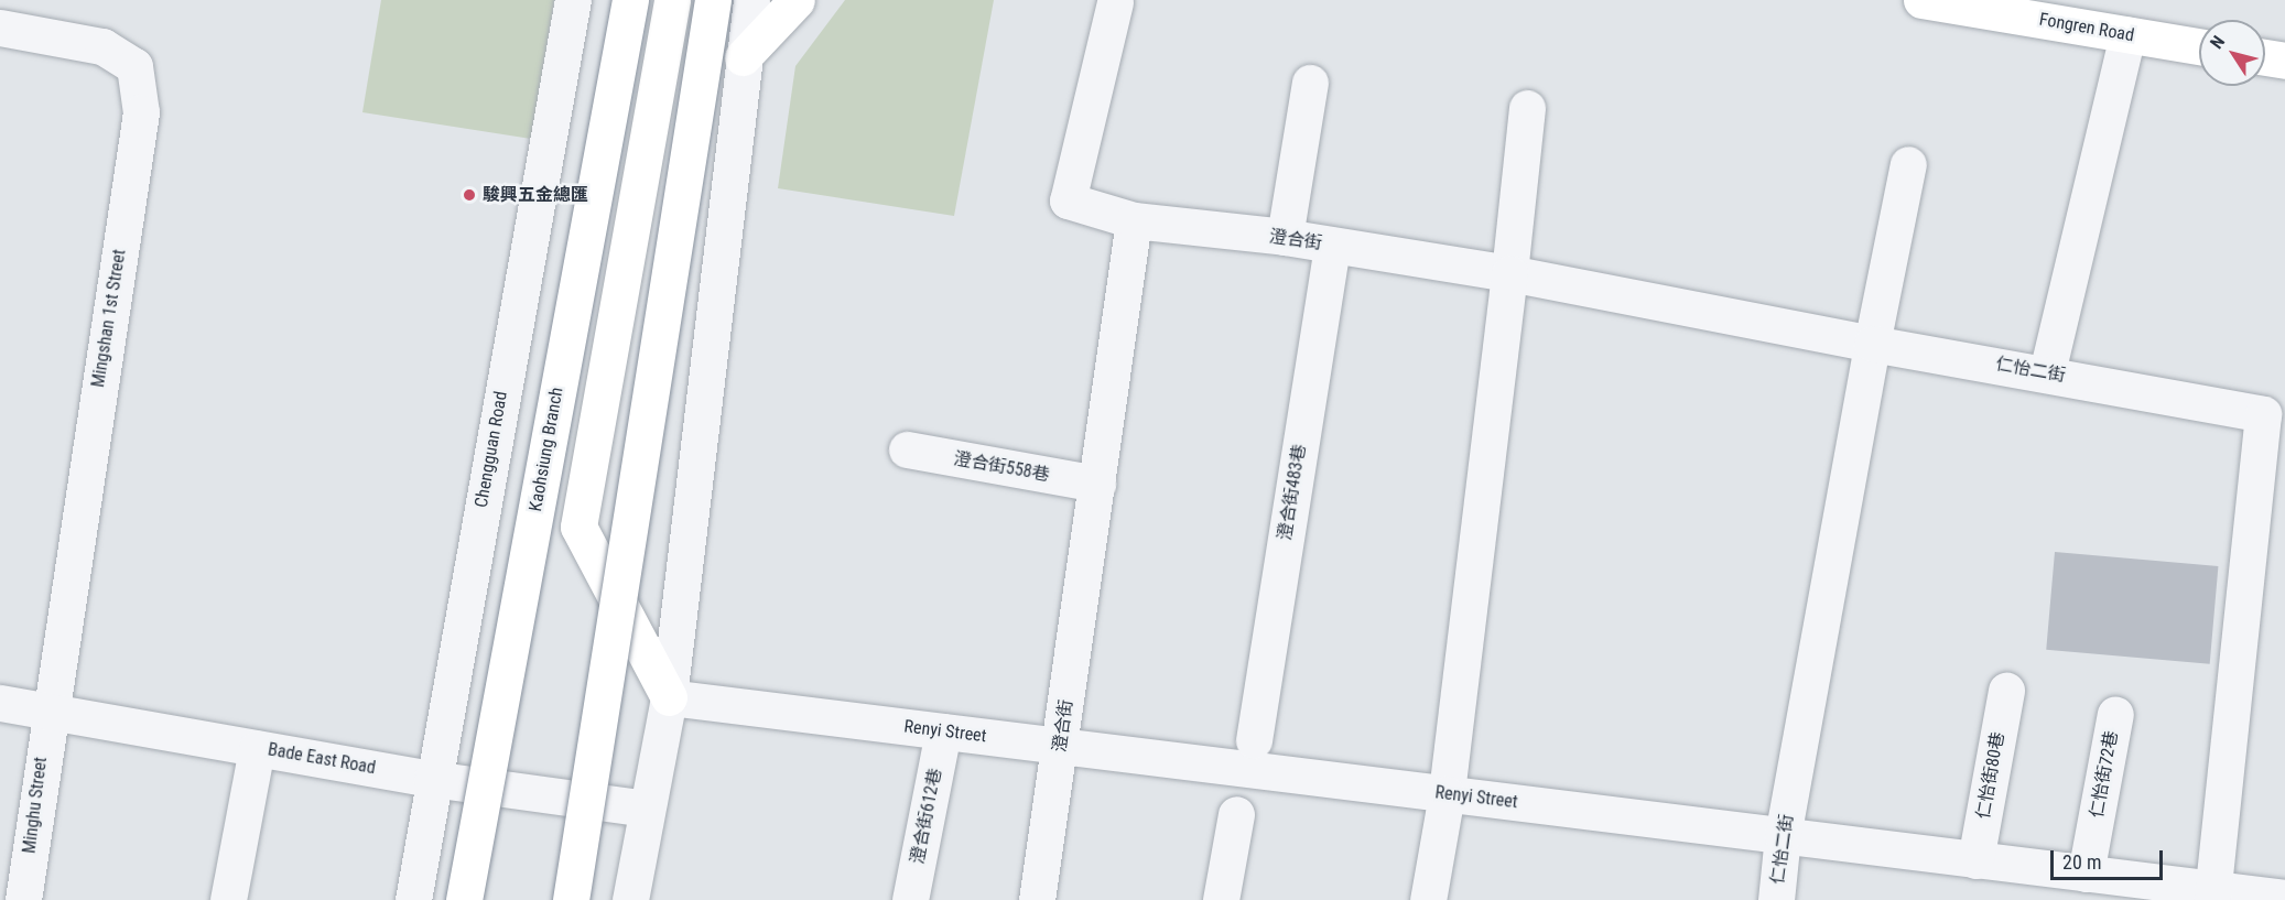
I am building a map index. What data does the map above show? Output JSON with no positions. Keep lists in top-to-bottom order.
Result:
{
  "streets": {
    "main road": ["Fongren Road", "Kaohsiung Branch"],
    "street": [
      "澄合街",
      "Mingshan 1st Street",
      "仁怡二街",
      "Chengguan Road",
      "澄合街558巷",
      "澄合街483巷",
      "Renyi Street",
      "Bade East Road",
      "仁怡街72巷",
      "仁怡街80巷",
      "Minghu Street",
      "澄合街612巷"
    ]
  },
  "crossings": [
    ["澄合街", "仁怡二街"],
    ["澄合街", "澄合街558巷"],
    ["澄合街", "澄合街483巷"],
    ["澄合街", "Renyi Street"],
    ["Mingshan 1st Street", "Bade East Road"],
    ["Mingshan 1st Street", "Minghu Street"],
    ["仁怡二街", "Renyi Street"],
    ["Chengguan Road", "Bade East Road"],
    ["Renyi Street", "仁怡街72巷"],
    ["Renyi Street", "仁怡街80巷"],
    ["Renyi Street", "澄合街612巷"],
    ["Bade East Road", "Minghu Street"]
  ],
  "places": ["駿興五金總匯"],
  "scale_bar": "20 m",
  "north": "top left"
}
